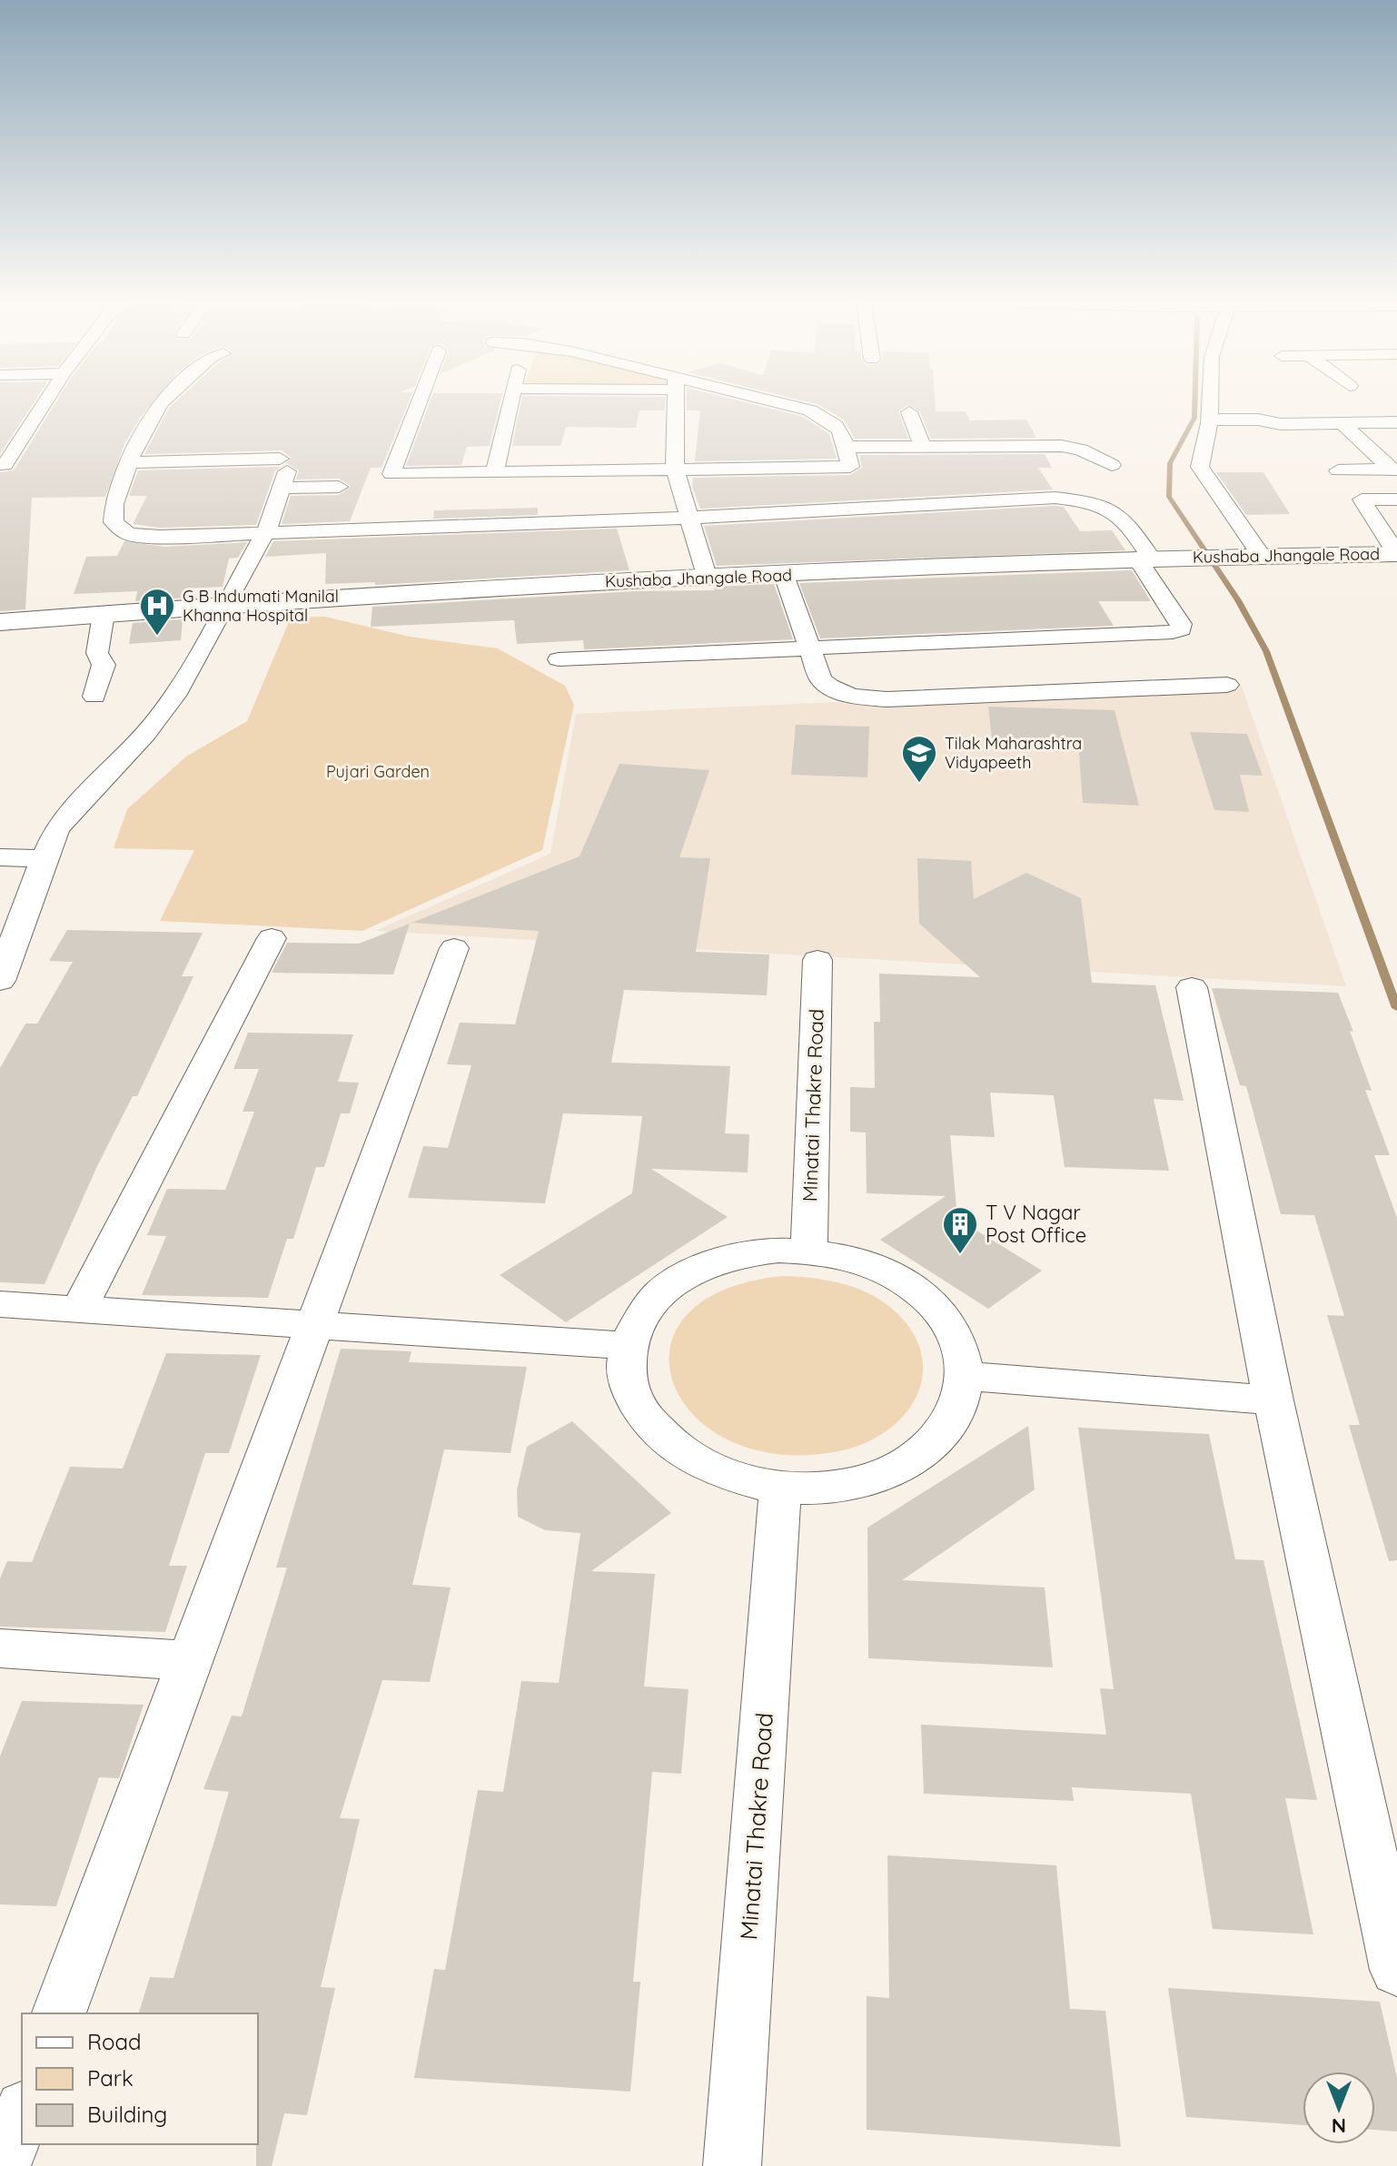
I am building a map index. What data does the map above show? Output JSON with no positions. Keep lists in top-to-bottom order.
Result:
{
  "streets": {
    "street": ["Kushaba Jhangale Road", "Minatai Thakre Road"]
  },
  "parks": ["Pujari Garden"],
  "places": {
    "hospital": ["G B Indumati Manilal Khanna Hospital"],
    "school or university": ["Tilak Maharashtra Vidyapeeth"],
    "building": ["T V Nagar Post Office"]
  },
  "legend": ["Road", "Park", "Building"],
  "north": "bottom"
}
